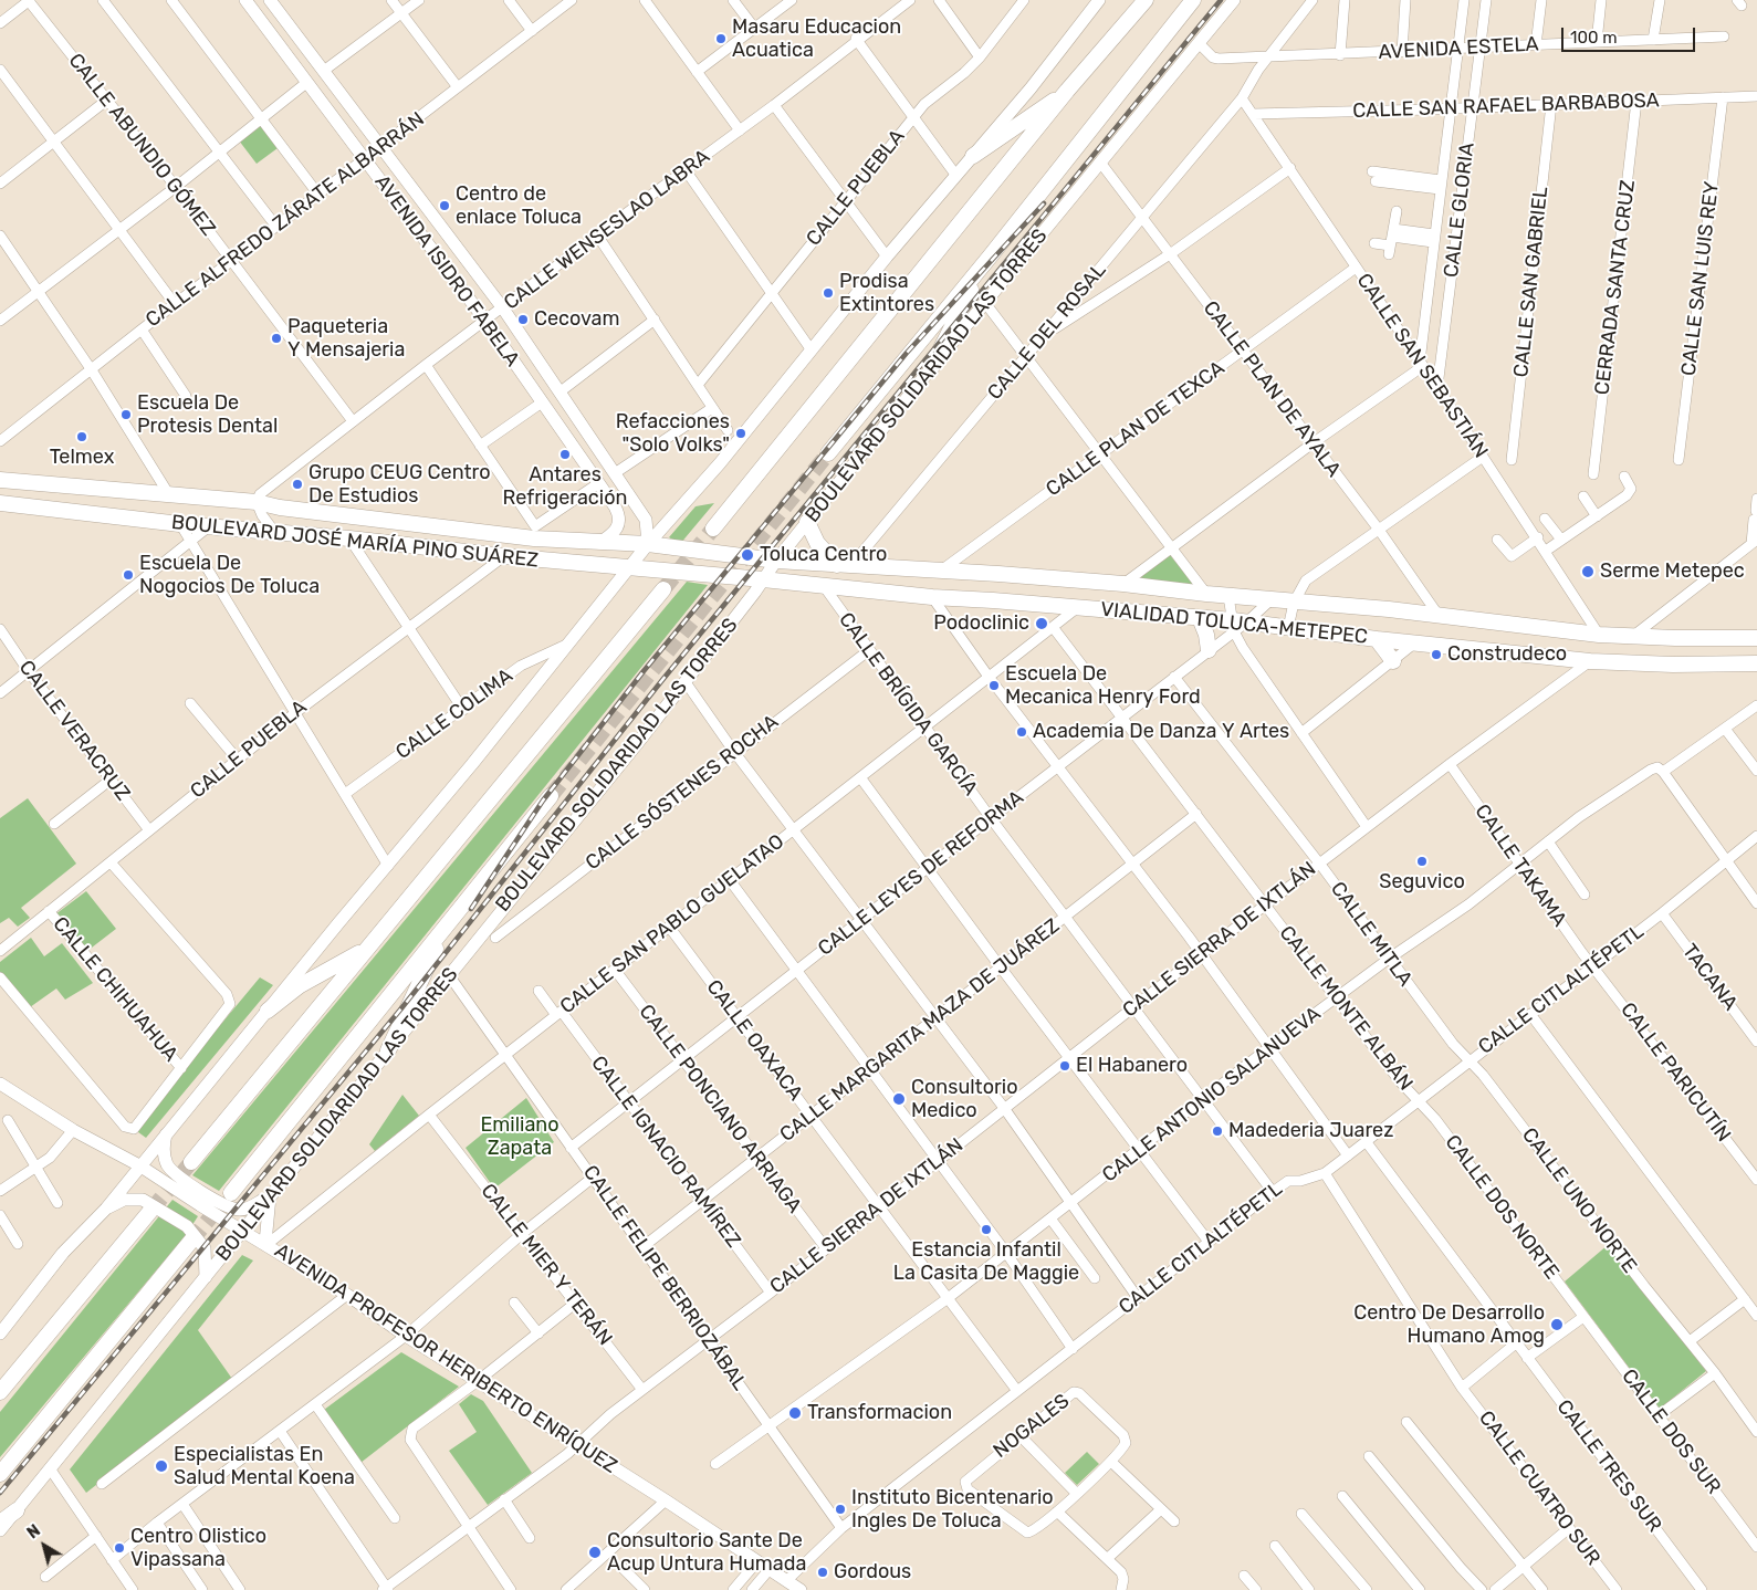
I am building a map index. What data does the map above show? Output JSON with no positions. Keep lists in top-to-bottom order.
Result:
{
  "streets": {
    "highway": ["BOULEVARD SOLIDARIDAD LAS TORRES", "BOULEVARD JOSÉ MARÍA PINO SUÁREZ", "VIALIDAD TOLUCA-METEPEC"],
    "main road": ["AVENIDA ISIDRO FABELA", "AVENIDA PROFESOR HERIBERTO ENRÍQUEZ"],
    "street": [
      "AVENIDA ESTELA",
      "CALLE SAN RAFAEL BARBABOSA",
      "CALLE ABUNDIO GÓMEZ",
      "CALLE PUEBLA",
      "CALLE GLORIA",
      "CALLE ALFREDO ZÁRATE ALBARRÁN",
      "CALLE WENSESLAO LABRA",
      "CALLE SAN LUIS REY",
      "CALLE SAN GABRIEL",
      "CERRADA SANTA CRUZ",
      "CALLE DEL ROSAL",
      "CALLE SAN SEBASTIÁN",
      "CALLE PLAN DE AYALA",
      "CALLE PLAN DE TEXCA",
      "CALLE BRÍGIDA GARCÍA",
      "CALLE COLIMA",
      "CALLE VERACRUZ",
      "CALLE SÓSTENES ROCHA",
      "CALLE TAKAMA",
      "CALLE LEYES DE REFORMA",
      "CALLE SAN PABLO GUELATAO",
      "CALLE MITLA",
      "CALLE SIERRA DE IXTLÁN",
      "TACANA",
      "CALLE CHIHUAHUA",
      "CALLE CITLALTÉPETL",
      "CALLE MONTE ALBÁN",
      "CALLE MARGARITA MAZA DE JUÁREZ",
      "CALLE OAXACA",
      "CALLE PARICUTÍN",
      "CALLE ANTONIO SALANUEVA",
      "CALLE PONCIANO ARRIAGA",
      "CALLE IGNACIO RAMÍREZ",
      "CALLE UNO NORTE",
      "CALLE DOS NORTE",
      "CALLE MIER Y TERÁN",
      "CALLE FELIPE BERRIOZÁBAL",
      "NOGALES",
      "CALLE DOS SUR",
      "CALLE TRES SUR",
      "CALLE CUATRO SUR"
    ]
  },
  "crossings": [
    ["AVENIDA ESTELA", "CALLE GLORIA"],
    ["AVENIDA ESTELA", "CALLE DEL ROSAL"],
    ["AVENIDA ESTELA", "BOULEVARD SOLIDARIDAD LAS TORRES"],
    ["CALLE SAN RAFAEL BARBABOSA", "CALLE GLORIA"],
    ["CALLE SAN RAFAEL BARBABOSA", "CALLE SAN LUIS REY"],
    ["CALLE SAN RAFAEL BARBABOSA", "CALLE SAN GABRIEL"],
    ["CALLE SAN RAFAEL BARBABOSA", "CERRADA SANTA CRUZ"],
    ["CALLE SAN RAFAEL BARBABOSA", "CALLE SAN SEBASTIÁN"],
    ["CALLE ABUNDIO GÓMEZ", "CALLE ALFREDO ZÁRATE ALBARRÁN"],
    ["CALLE ABUNDIO GÓMEZ", "CALLE WENSESLAO LABRA"],
    ["CALLE PUEBLA", "BOULEVARD JOSÉ MARÍA PINO SUÁREZ"],
    ["CALLE PUEBLA", "CALLE VERACRUZ"],
    ["CALLE PUEBLA", "CALLE CHIHUAHUA"],
    ["CALLE GLORIA", "CALLE SAN SEBASTIÁN"],
    ["CALLE ALFREDO ZÁRATE ALBARRÁN", "AVENIDA ISIDRO FABELA"],
    ["CALLE WENSESLAO LABRA", "AVENIDA ISIDRO FABELA"],
    ["CALLE WENSESLAO LABRA", "BOULEVARD JOSÉ MARÍA PINO SUÁREZ"],
    ["AVENIDA ISIDRO FABELA", "BOULEVARD JOSÉ MARÍA PINO SUÁREZ"],
    ["CALLE DEL ROSAL", "CALLE SAN SEBASTIÁN"],
    ["CALLE DEL ROSAL", "CALLE PLAN DE AYALA"],
    ["CALLE DEL ROSAL", "VIALIDAD TOLUCA-METEPEC"],
    ["CALLE SAN SEBASTIÁN", "CALLE PLAN DE TEXCA"],
    ["CALLE SAN SEBASTIÁN", "VIALIDAD TOLUCA-METEPEC"],
    ["BOULEVARD SOLIDARIDAD LAS TORRES", "CALLE PLAN DE AYALA"],
    ["BOULEVARD SOLIDARIDAD LAS TORRES", "VIALIDAD TOLUCA-METEPEC"],
    ["BOULEVARD SOLIDARIDAD LAS TORRES", "CALLE FELIPE BERRIOZÁBAL"],
    ["BOULEVARD SOLIDARIDAD LAS TORRES", "AVENIDA PROFESOR HERIBERTO ENRÍQUEZ"],
    ["CALLE PLAN DE AYALA", "CALLE PLAN DE TEXCA"],
    ["CALLE PLAN DE AYALA", "VIALIDAD TOLUCA-METEPEC"],
    ["CALLE PLAN DE TEXCA", "VIALIDAD TOLUCA-METEPEC"],
    ["BOULEVARD JOSÉ MARÍA PINO SUÁREZ", "VIALIDAD TOLUCA-METEPEC"],
    ["VIALIDAD TOLUCA-METEPEC", "CALLE BRÍGIDA GARCÍA"],
    ["VIALIDAD TOLUCA-METEPEC", "CALLE LEYES DE REFORMA"],
    ["VIALIDAD TOLUCA-METEPEC", "CALLE SAN PABLO GUELATAO"],
    ["VIALIDAD TOLUCA-METEPEC", "CALLE SIERRA DE IXTLÁN"],
    ["CALLE BRÍGIDA GARCÍA", "CALLE SÓSTENES ROCHA"],
    ["CALLE BRÍGIDA GARCÍA", "CALLE LEYES DE REFORMA"],
    ["CALLE BRÍGIDA GARCÍA", "CALLE SAN PABLO GUELATAO"],
    ["CALLE BRÍGIDA GARCÍA", "CALLE SIERRA DE IXTLÁN"],
    ["CALLE BRÍGIDA GARCÍA", "CALLE CITLALTÉPETL"],
    ["CALLE BRÍGIDA GARCÍA", "CALLE MARGARITA MAZA DE JUÁREZ"],
    ["CALLE BRÍGIDA GARCÍA", "CALLE ANTONIO SALANUEVA"],
    ["CALLE TAKAMA", "CALLE SIERRA DE IXTLÁN"],
    ["CALLE TAKAMA", "CALLE CITLALTÉPETL"],
    ["CALLE TAKAMA", "CALLE PARICUTÍN"],
    ["CALLE TAKAMA", "CALLE ANTONIO SALANUEVA"],
    ["CALLE LEYES DE REFORMA", "CALLE MITLA"],
    ["CALLE LEYES DE REFORMA", "CALLE MONTE ALBÁN"],
    ["CALLE LEYES DE REFORMA", "CALLE OAXACA"],
    ["CALLE LEYES DE REFORMA", "CALLE PONCIANO ARRIAGA"],
    ["CALLE LEYES DE REFORMA", "CALLE IGNACIO RAMÍREZ"],
    ["CALLE LEYES DE REFORMA", "CALLE FELIPE BERRIOZÁBAL"],
    ["CALLE SAN PABLO GUELATAO", "CALLE MONTE ALBÁN"],
    ["CALLE SAN PABLO GUELATAO", "CALLE OAXACA"],
    ["CALLE SAN PABLO GUELATAO", "CALLE PONCIANO ARRIAGA"],
    ["CALLE SAN PABLO GUELATAO", "CALLE IGNACIO RAMÍREZ"],
    ["CALLE SAN PABLO GUELATAO", "CALLE MIER Y TERÁN"],
    ["CALLE SAN PABLO GUELATAO", "CALLE FELIPE BERRIOZÁBAL"],
    ["CALLE SAN PABLO GUELATAO", "AVENIDA PROFESOR HERIBERTO ENRÍQUEZ"],
    ["CALLE MITLA", "CALLE SIERRA DE IXTLÁN"],
    ["CALLE MITLA", "CALLE CITLALTÉPETL"],
    ["CALLE MITLA", "CALLE ANTONIO SALANUEVA"],
    ["CALLE MITLA", "CALLE UNO NORTE"],
    ["CALLE SIERRA DE IXTLÁN", "CALLE MONTE ALBÁN"],
    ["CALLE SIERRA DE IXTLÁN", "CALLE OAXACA"],
    ["CALLE SIERRA DE IXTLÁN", "CALLE PONCIANO ARRIAGA"],
    ["CALLE SIERRA DE IXTLÁN", "CALLE IGNACIO RAMÍREZ"],
    ["CALLE SIERRA DE IXTLÁN", "CALLE MIER Y TERÁN"],
    ["CALLE SIERRA DE IXTLÁN", "CALLE FELIPE BERRIOZÁBAL"],
    ["CALLE SIERRA DE IXTLÁN", "AVENIDA PROFESOR HERIBERTO ENRÍQUEZ"],
    ["TACANA", "CALLE CITLALTÉPETL"],
    ["CALLE CITLALTÉPETL", "CALLE MONTE ALBÁN"],
    ["CALLE CITLALTÉPETL", "CALLE OAXACA"],
    ["CALLE CITLALTÉPETL", "CALLE PARICUTÍN"],
    ["CALLE CITLALTÉPETL", "CALLE UNO NORTE"],
    ["CALLE CITLALTÉPETL", "CALLE DOS NORTE"],
    ["CALLE CITLALTÉPETL", "CALLE FELIPE BERRIOZÁBAL"],
    ["CALLE CITLALTÉPETL", "AVENIDA PROFESOR HERIBERTO ENRÍQUEZ"],
    ["CALLE CITLALTÉPETL", "CALLE TRES SUR"],
    ["CALLE CITLALTÉPETL", "CALLE CUATRO SUR"],
    ["CALLE MONTE ALBÁN", "CALLE MARGARITA MAZA DE JUÁREZ"],
    ["CALLE MONTE ALBÁN", "CALLE ANTONIO SALANUEVA"],
    ["CALLE MONTE ALBÁN", "CALLE DOS NORTE"],
    ["CALLE MARGARITA MAZA DE JUÁREZ", "CALLE OAXACA"],
    ["CALLE MARGARITA MAZA DE JUÁREZ", "CALLE PONCIANO ARRIAGA"],
    ["CALLE MARGARITA MAZA DE JUÁREZ", "CALLE IGNACIO RAMÍREZ"],
    ["CALLE MARGARITA MAZA DE JUÁREZ", "CALLE FELIPE BERRIOZÁBAL"],
    ["CALLE OAXACA", "CALLE ANTONIO SALANUEVA"],
    ["CALLE ANTONIO SALANUEVA", "CALLE FELIPE BERRIOZÁBAL"],
    ["CALLE DOS NORTE", "CALLE DOS SUR"]
  ],
  "parks": ["Emiliano Zapata"],
  "places": [
    "Masaru Educacion Acuatica",
    "Centro de enlace Toluca",
    "Prodisa Extintores",
    "Cecovam",
    "Paqueteria Y Mensajeria",
    "Escuela De Protesis Dental",
    "Refacciones \"Solo Volks\"",
    "Telmex",
    "Antares Refrigeración",
    "Grupo CEUG Centro De Estudios",
    "Toluca Centro",
    "Serme Metepec",
    "Escuela De Nogocios De Toluca",
    "Podoclinic",
    "Construdeco",
    "Escuela De Mecanica Henry Ford",
    "Academia De Danza Y Artes",
    "Seguvico",
    "El Habanero",
    "Consultorio Medico",
    "Madederia Juarez",
    "Estancia Infantil La Casita De Maggie",
    "Centro De Desarrollo Humano Amog",
    "Transformacion",
    "Especialistas En Salud Mental Koena",
    "Instituto Bicentenario Ingles De Toluca",
    "Centro Olistico Vipassana",
    "Consultorio Sante De Acup Untura Humada",
    "Gordous"
  ],
  "scale_bar": "100 m",
  "north": "top left"
}
